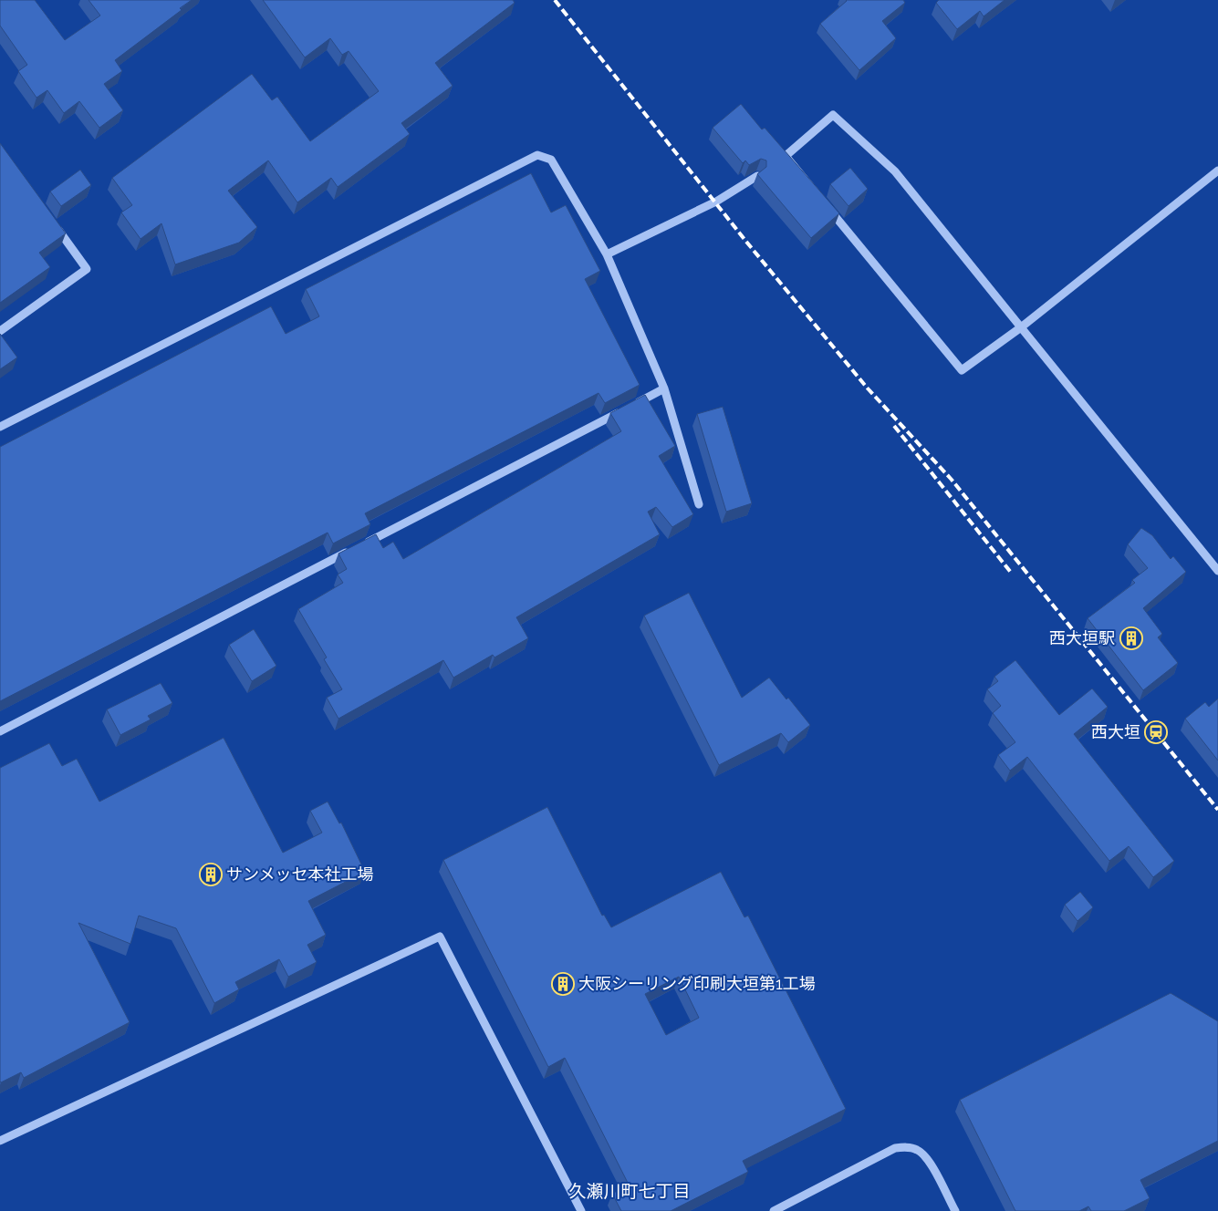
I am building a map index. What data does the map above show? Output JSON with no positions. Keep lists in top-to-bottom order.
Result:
{
  "districts": ["久瀬川町七丁目"],
  "places": {
    "building": ["西大垣駅", "サンメッセ本社工場", "大阪シーリング印刷大垣第1工場"],
    "station": ["西大垣"]
  }
}
